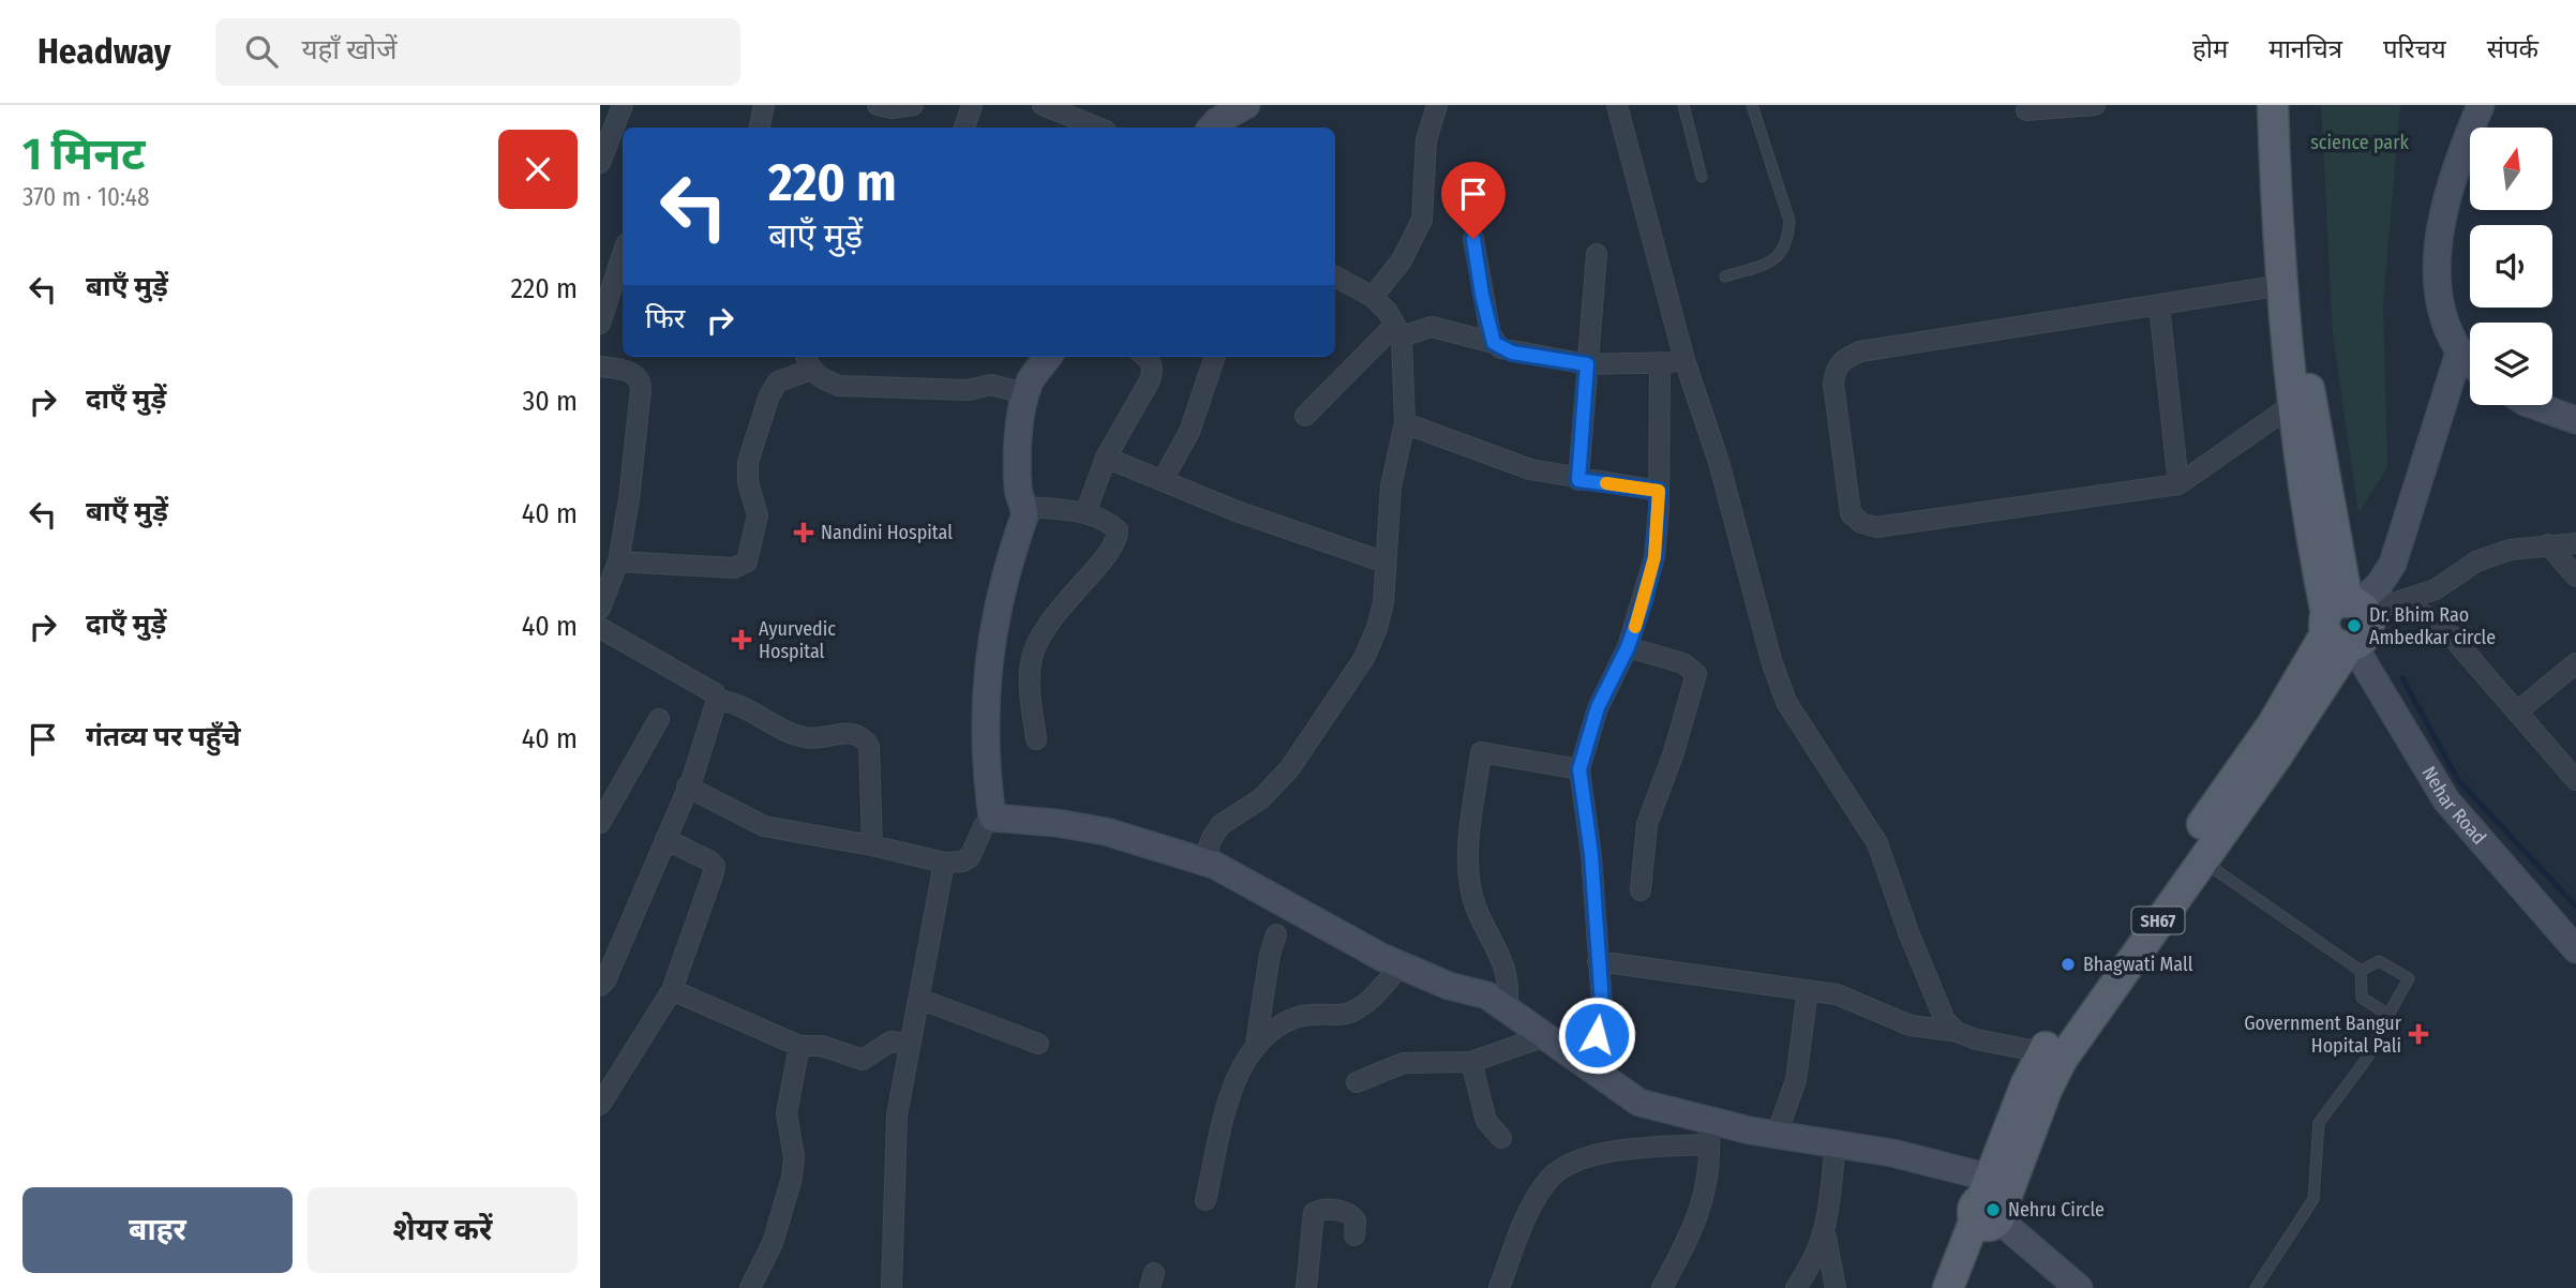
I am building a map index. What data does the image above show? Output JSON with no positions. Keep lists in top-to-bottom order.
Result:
{
  "streets": {
    "main road": ["SH67"],
    "street": ["Nehar Road"]
  },
  "crossings": [
    ["Nehar Road", "SH67"]
  ],
  "parks": ["science park"],
  "places": {
    "health": ["Nandini Hospital", "Ayurvedic Hospital", "Government Bangur Hopital Pali"],
    "other": ["Dr. Bhim Rao Ambedkar circle", "Bhagwati Mall", "Nehru Circle"]
  },
  "north": "top",
  "page": {
    "header": "Headway",
    "search": "यहाँ खोजें",
    "nav": [
      "होम",
      "मानचित्र",
      "परिचय",
      "संपर्क"
    ],
    "heading": ["1 मिनट", "370 m · 10:48"],
    "turn": ["220 m", "बाएँ मुड़ें"],
    "list": [
      {
        "name": "बाएँ मुड़ें",
        "value": "220 m"
      },
      {
        "name": "दाएँ मुड़ें",
        "value": "30 m"
      },
      {
        "name": "बाएँ मुड़ें",
        "value": "40 m"
      },
      {
        "name": "दाएँ मुड़ें",
        "value": "40 m"
      },
      {
        "name": "गंतव्य पर पहुँचे",
        "value": "40 m"
      }
    ],
    "then": "फिर",
    "buttons": ["बाहर", "शेयर करें"]
  }
}
